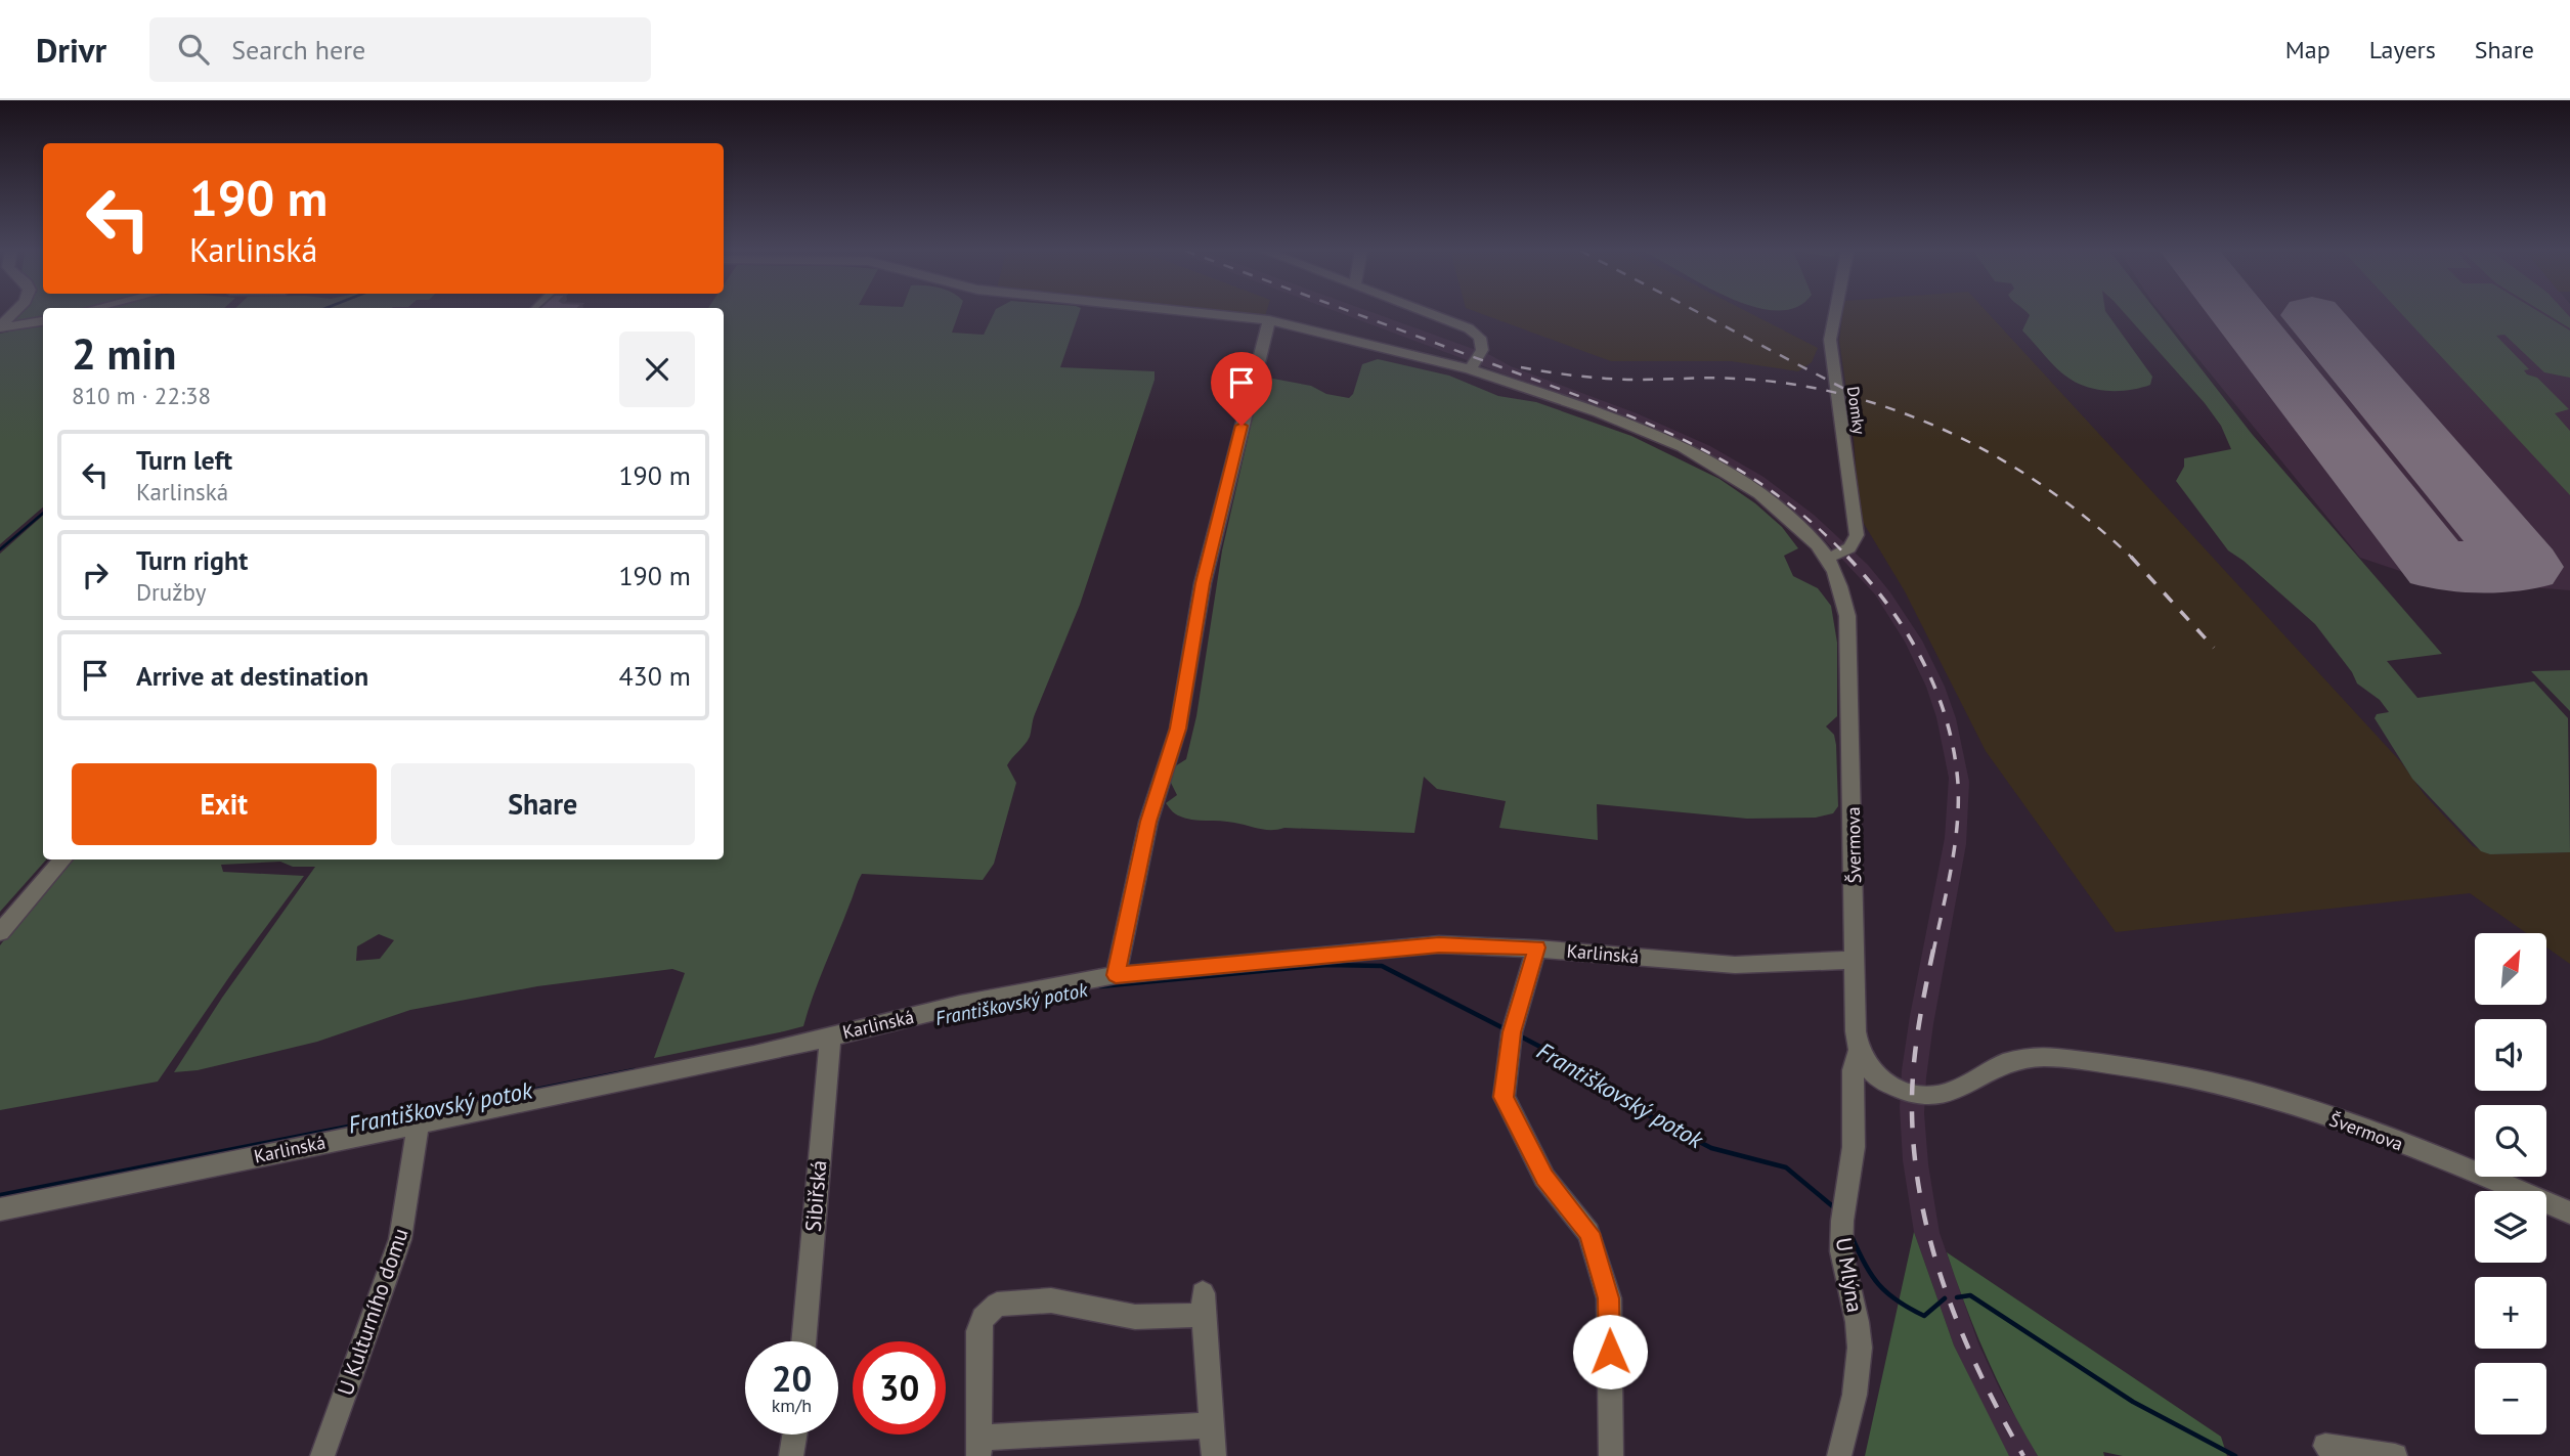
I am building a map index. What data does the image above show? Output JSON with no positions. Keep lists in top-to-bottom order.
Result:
{
  "streets": {
    "street": [
      "Domky",
      "Švermova",
      "Karlinská",
      "Sibiřská",
      "U Mlýna",
      "U Kulturního domu"
    ]
  },
  "crossings": [
    ["Domky", "Švermova"],
    ["Švermova", "Karlinská"],
    ["Švermova", "U Mlýna"],
    ["Karlinská", "Sibiřská"],
    ["Karlinská", "U Kulturního domu"]
  ],
  "water": ["Františkovský potok"],
  "north": "top right",
  "page": {
    "header": "Drivr",
    "search": "Search here",
    "nav": ["Map", "Layers", "Share"],
    "turn": ["190 m", "Karlinská"],
    "heading": ["2 min", "810 m · 22:38"],
    "list": [
      {
        "name": "Turn left",
        "note": "Karlinská",
        "value": "190 m"
      },
      {
        "name": "Turn right",
        "note": "Družby",
        "value": "190 m"
      },
      {
        "name": "Arrive at destination",
        "value": "430 m"
      }
    ],
    "buttons": ["Exit", "Share"],
    "map_buttons": ["+", "−"],
    "speed": "20 km/h",
    "limit": "30"
  }
}
